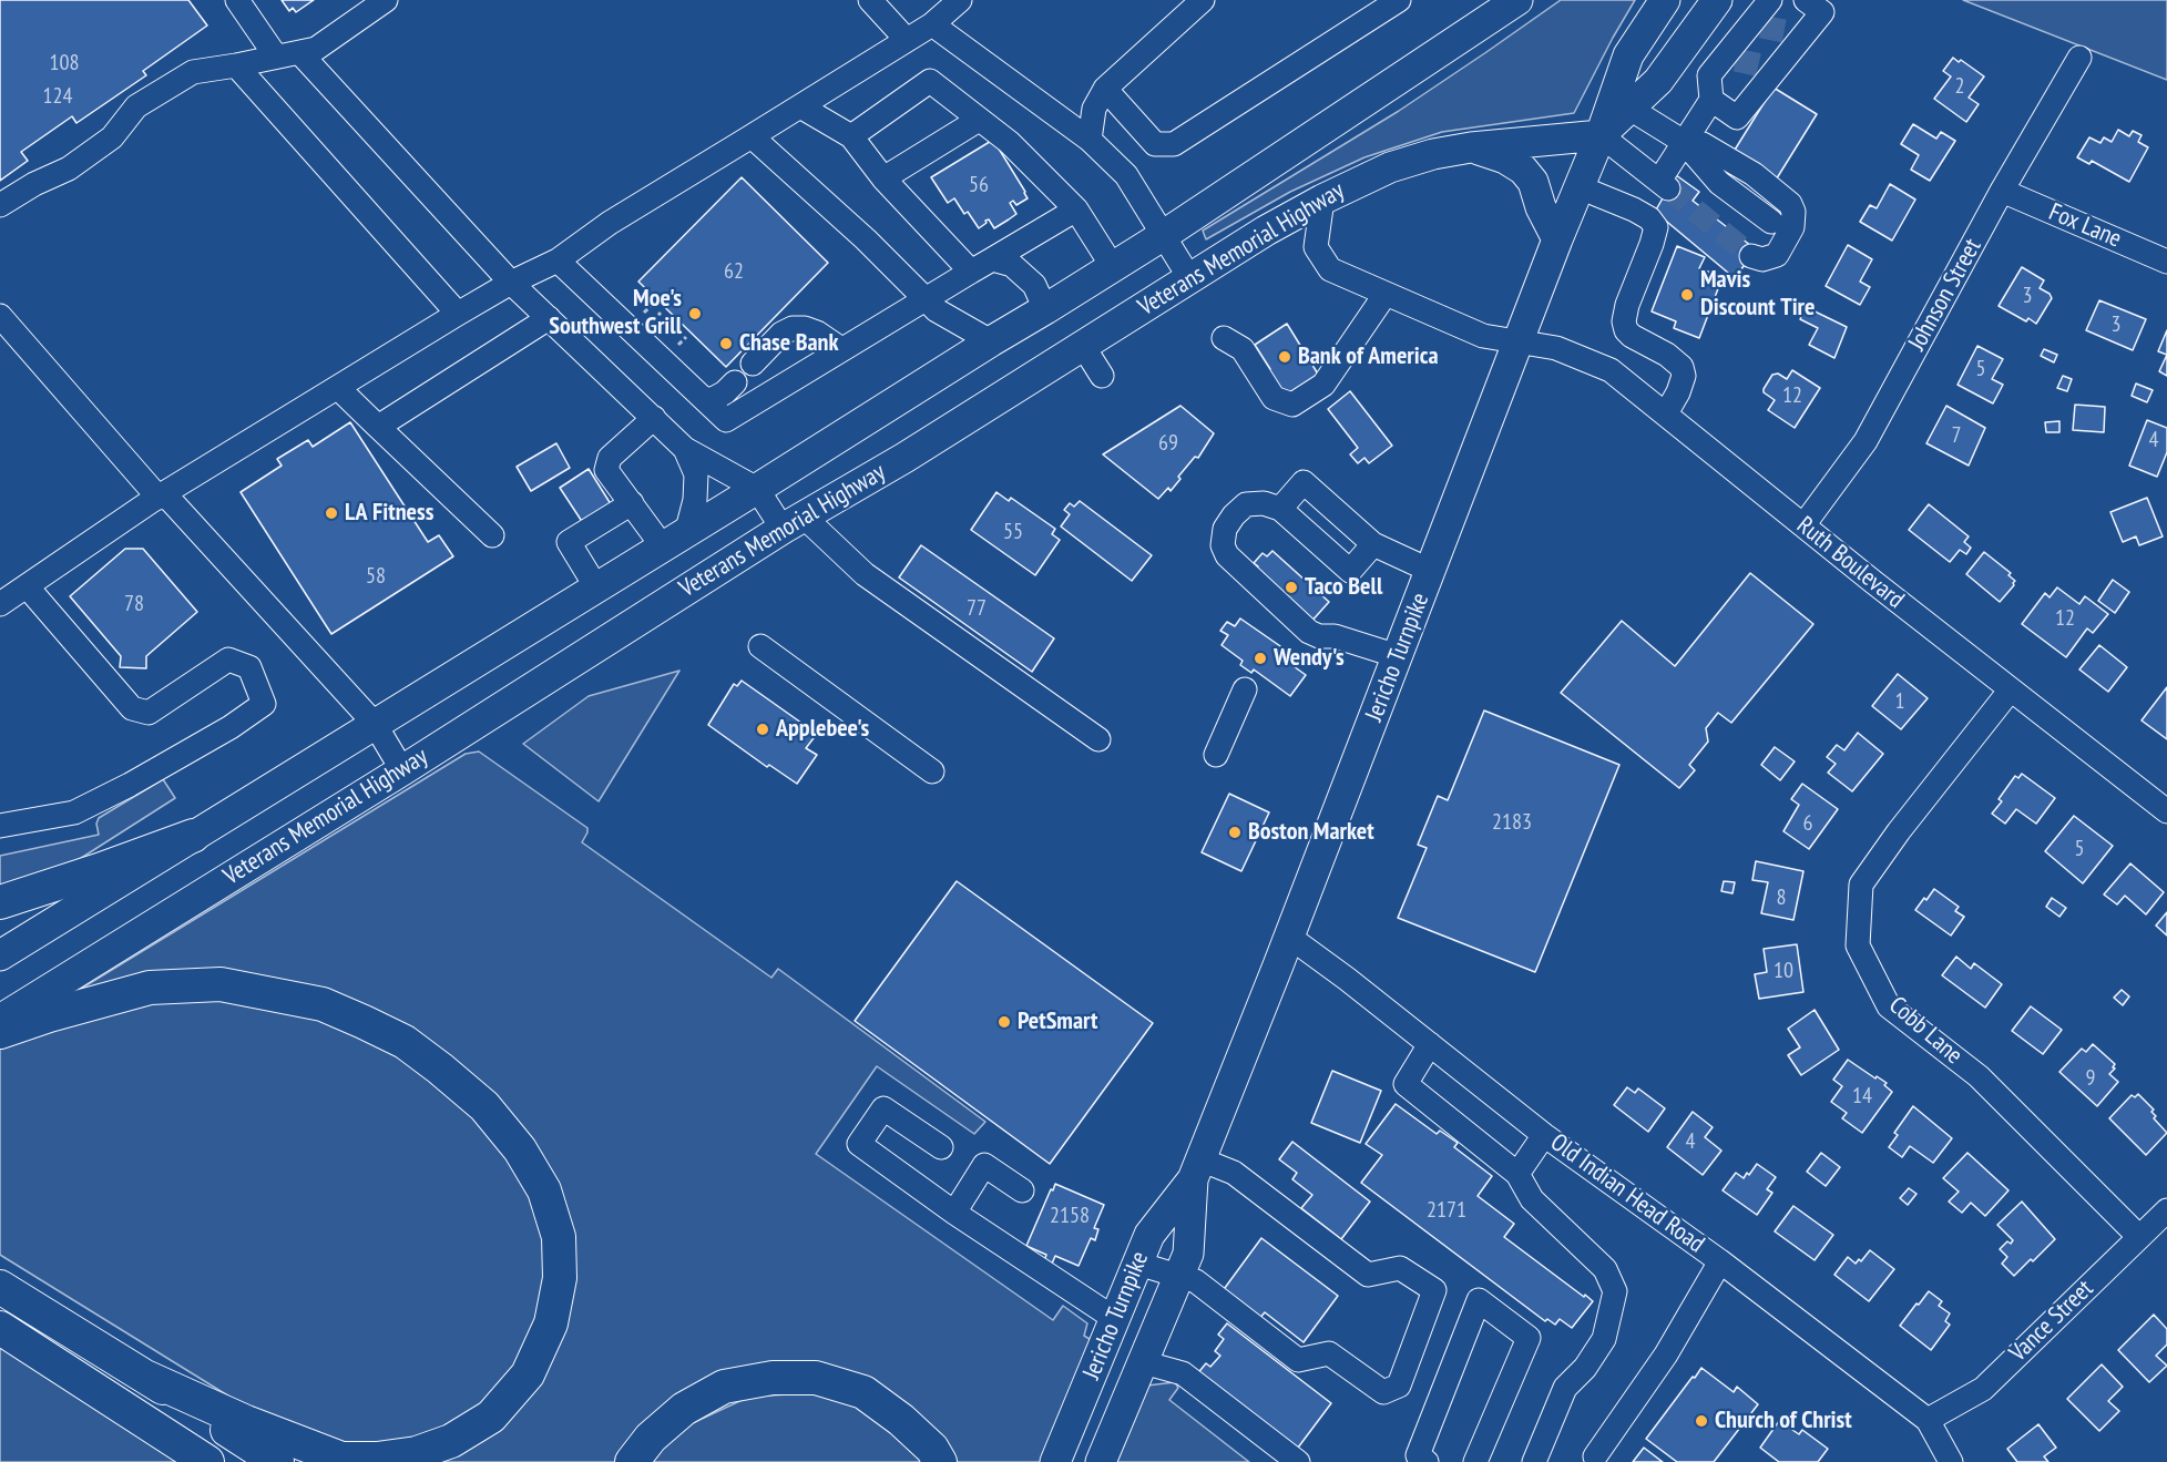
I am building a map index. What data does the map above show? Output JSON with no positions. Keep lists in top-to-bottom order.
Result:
{
  "streets": {
    "main road": ["Veterans Memorial Highway", "Jericho Turnpike"],
    "street": [
      "Fox Lane",
      "Johnson Street",
      "Ruth Boulevard",
      "Cobb Lane",
      "Old Indian Head Road",
      "Vance Street"
    ]
  },
  "crossings": [
    ["Fox Lane", "Johnson Street"],
    ["Veterans Memorial Highway", "Ruth Boulevard"],
    ["Veterans Memorial Highway", "Jericho Turnpike"],
    ["Johnson Street", "Ruth Boulevard"],
    ["Ruth Boulevard", "Jericho Turnpike"],
    ["Ruth Boulevard", "Cobb Lane"],
    ["Jericho Turnpike", "Old Indian Head Road"],
    ["Cobb Lane", "Vance Street"],
    ["Old Indian Head Road", "Vance Street"]
  ],
  "places": [
    "Mavis Discount Tire",
    "Moe's Southwest Grill",
    "Chase Bank",
    "Bank of America",
    "LA Fitness",
    "Taco Bell",
    "Wendy's",
    "Applebee's",
    "Boston Market",
    "PetSmart",
    "Church of Christ"
  ],
  "house_numbers": [
    "108",
    "2",
    "124",
    "56",
    "62",
    "3",
    "3",
    "5",
    "12",
    "7",
    "4",
    "69",
    "55",
    "58",
    "78",
    "77",
    "12",
    "1",
    "2183",
    "6",
    "5",
    "8",
    "10",
    "9",
    "14",
    "4",
    "2171",
    "2158"
  ]
}
